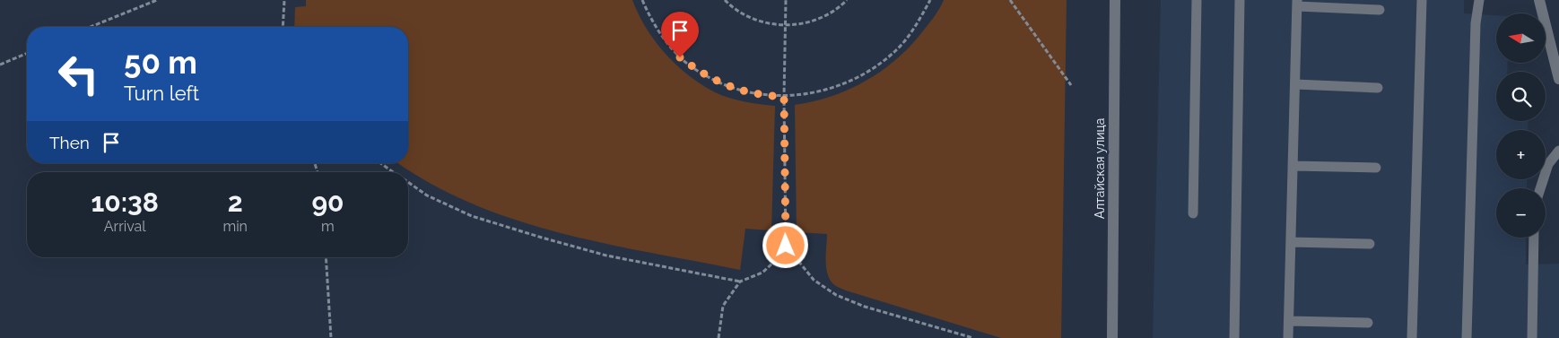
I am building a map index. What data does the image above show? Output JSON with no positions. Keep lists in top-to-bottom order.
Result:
{
  "streets": {
    "street": ["Алтайская улица"]
  },
  "north": "left",
  "page": {
    "map_buttons": ["+", "−"],
    "turn": ["50 m", "Turn left"],
    "then": "Then",
    "eta": [
      "10:38",
      "Arrival",
      "2",
      "min",
      "90",
      "m"
    ]
  }
}
